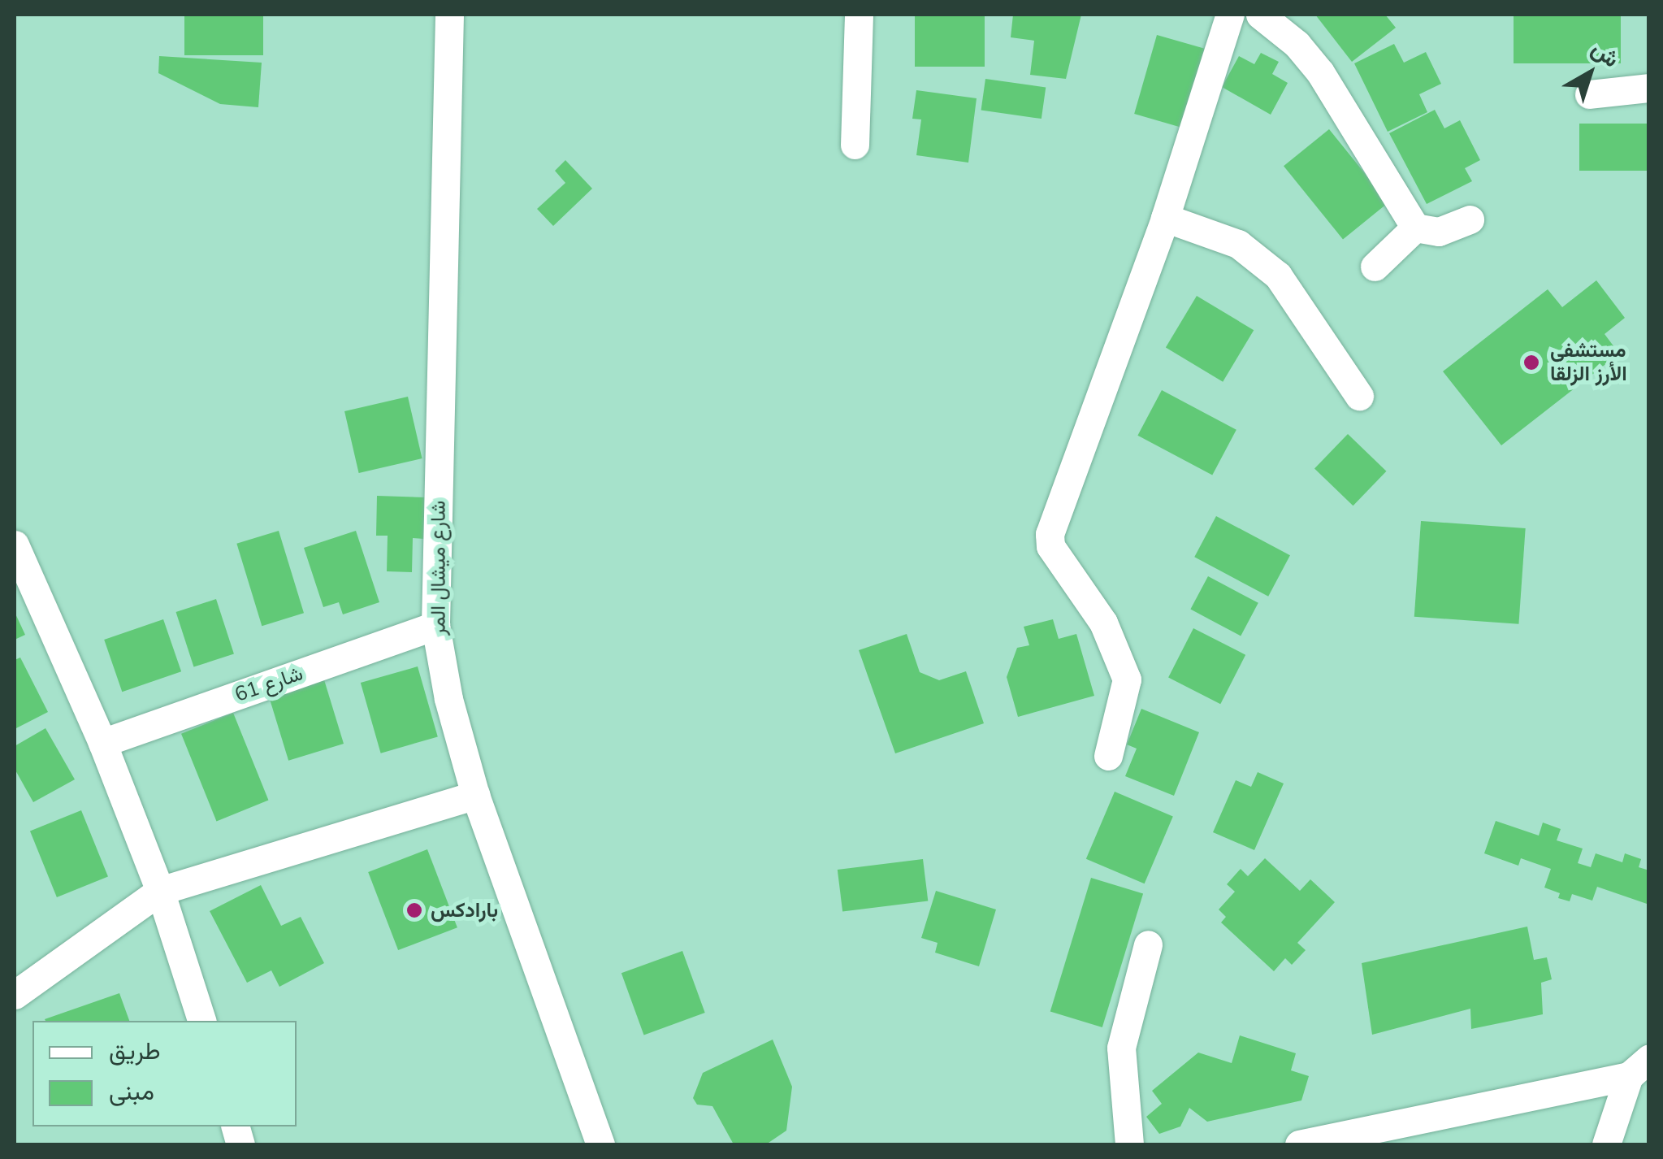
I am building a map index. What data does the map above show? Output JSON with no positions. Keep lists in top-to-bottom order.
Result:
{
  "streets": {
    "street": ["شارع ميشال المر", "شارع 61"]
  },
  "crossings": [
    ["شارع ميشال المر", "شارع 61"]
  ],
  "places": ["مستشفى الأرز الزلقا", "بارادكس"],
  "legend": ["طريق", "مبنى"],
  "north": "top right"
}
